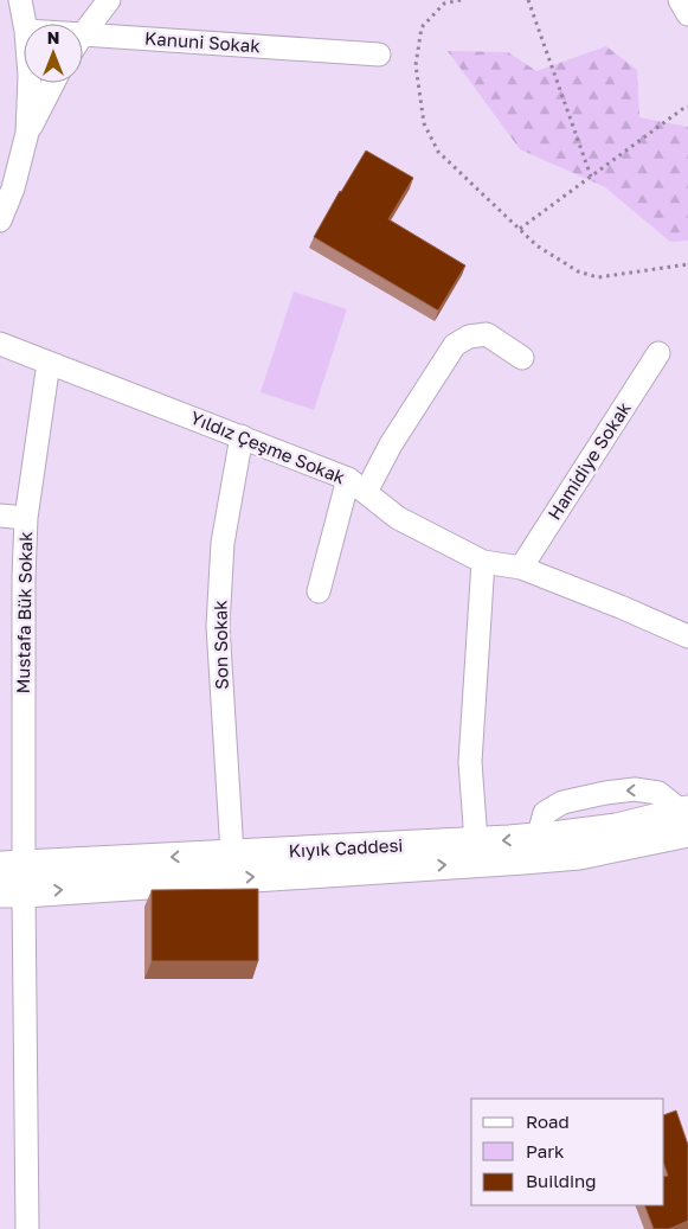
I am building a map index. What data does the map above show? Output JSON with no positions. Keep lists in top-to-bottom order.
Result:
{
  "streets": {
    "main road": ["Kıyık Caddesi"],
    "street": [
      "Kanuni Sokak",
      "Yıldız Çeşme Sokak",
      "Hamidiye Sokak",
      "Mustafa Bük Sokak",
      "Son Sokak"
    ]
  },
  "crossings": [
    ["Yıldız Çeşme Sokak", "Hamidiye Sokak"],
    ["Yıldız Çeşme Sokak", "Mustafa Bük Sokak"],
    ["Yıldız Çeşme Sokak", "Son Sokak"],
    ["Mustafa Bük Sokak", "Kıyık Caddesi"],
    ["Son Sokak", "Kıyık Caddesi"]
  ],
  "legend": ["Road", "Park", "Building"],
  "north": "top"
}
